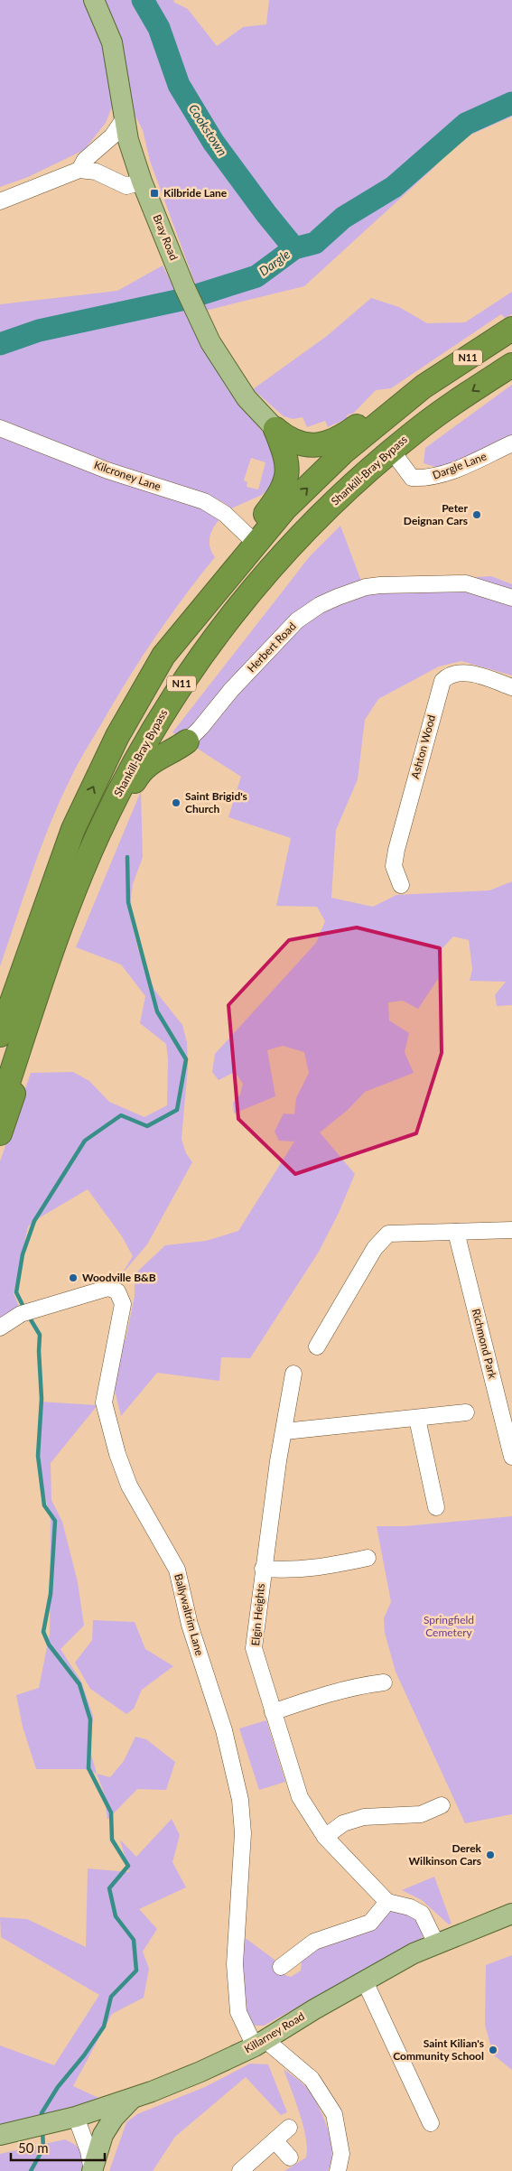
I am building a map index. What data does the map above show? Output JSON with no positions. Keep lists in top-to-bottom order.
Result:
{
  "streets": {
    "highway": ["N11", "Shankill-Bray Bypass"],
    "main road": ["Bray Road", "Killarney Road"],
    "street": [
      "Dargle Lane",
      "Kilcroney Lane",
      "Herbert Road",
      "Ashton Wood",
      "Richmond Park",
      "Ballywaltrim Lane",
      "Elgin Heights"
    ]
  },
  "crossings": [
    ["Bray Road", "N11"],
    ["N11", "Shankill-Bray Bypass"],
    ["N11", "Kilcroney Lane"],
    ["N11", "Herbert Road"],
    ["Dargle Lane", "Shankill-Bray Bypass"],
    ["Ballywaltrim Lane", "Killarney Road"]
  ],
  "water": ["Cookstown", "Dargle"],
  "parks": ["Springfield Cemetery"],
  "places": {
    "transit": ["Kilbride Lane"],
    "other": [
      "Peter Deignan Cars",
      "Saint Brigid's Church",
      "Woodville B&B",
      "Derek Wilkinson Cars",
      "Saint Kilian's Community School"
    ]
  },
  "scale_bar": "50 m"
}
